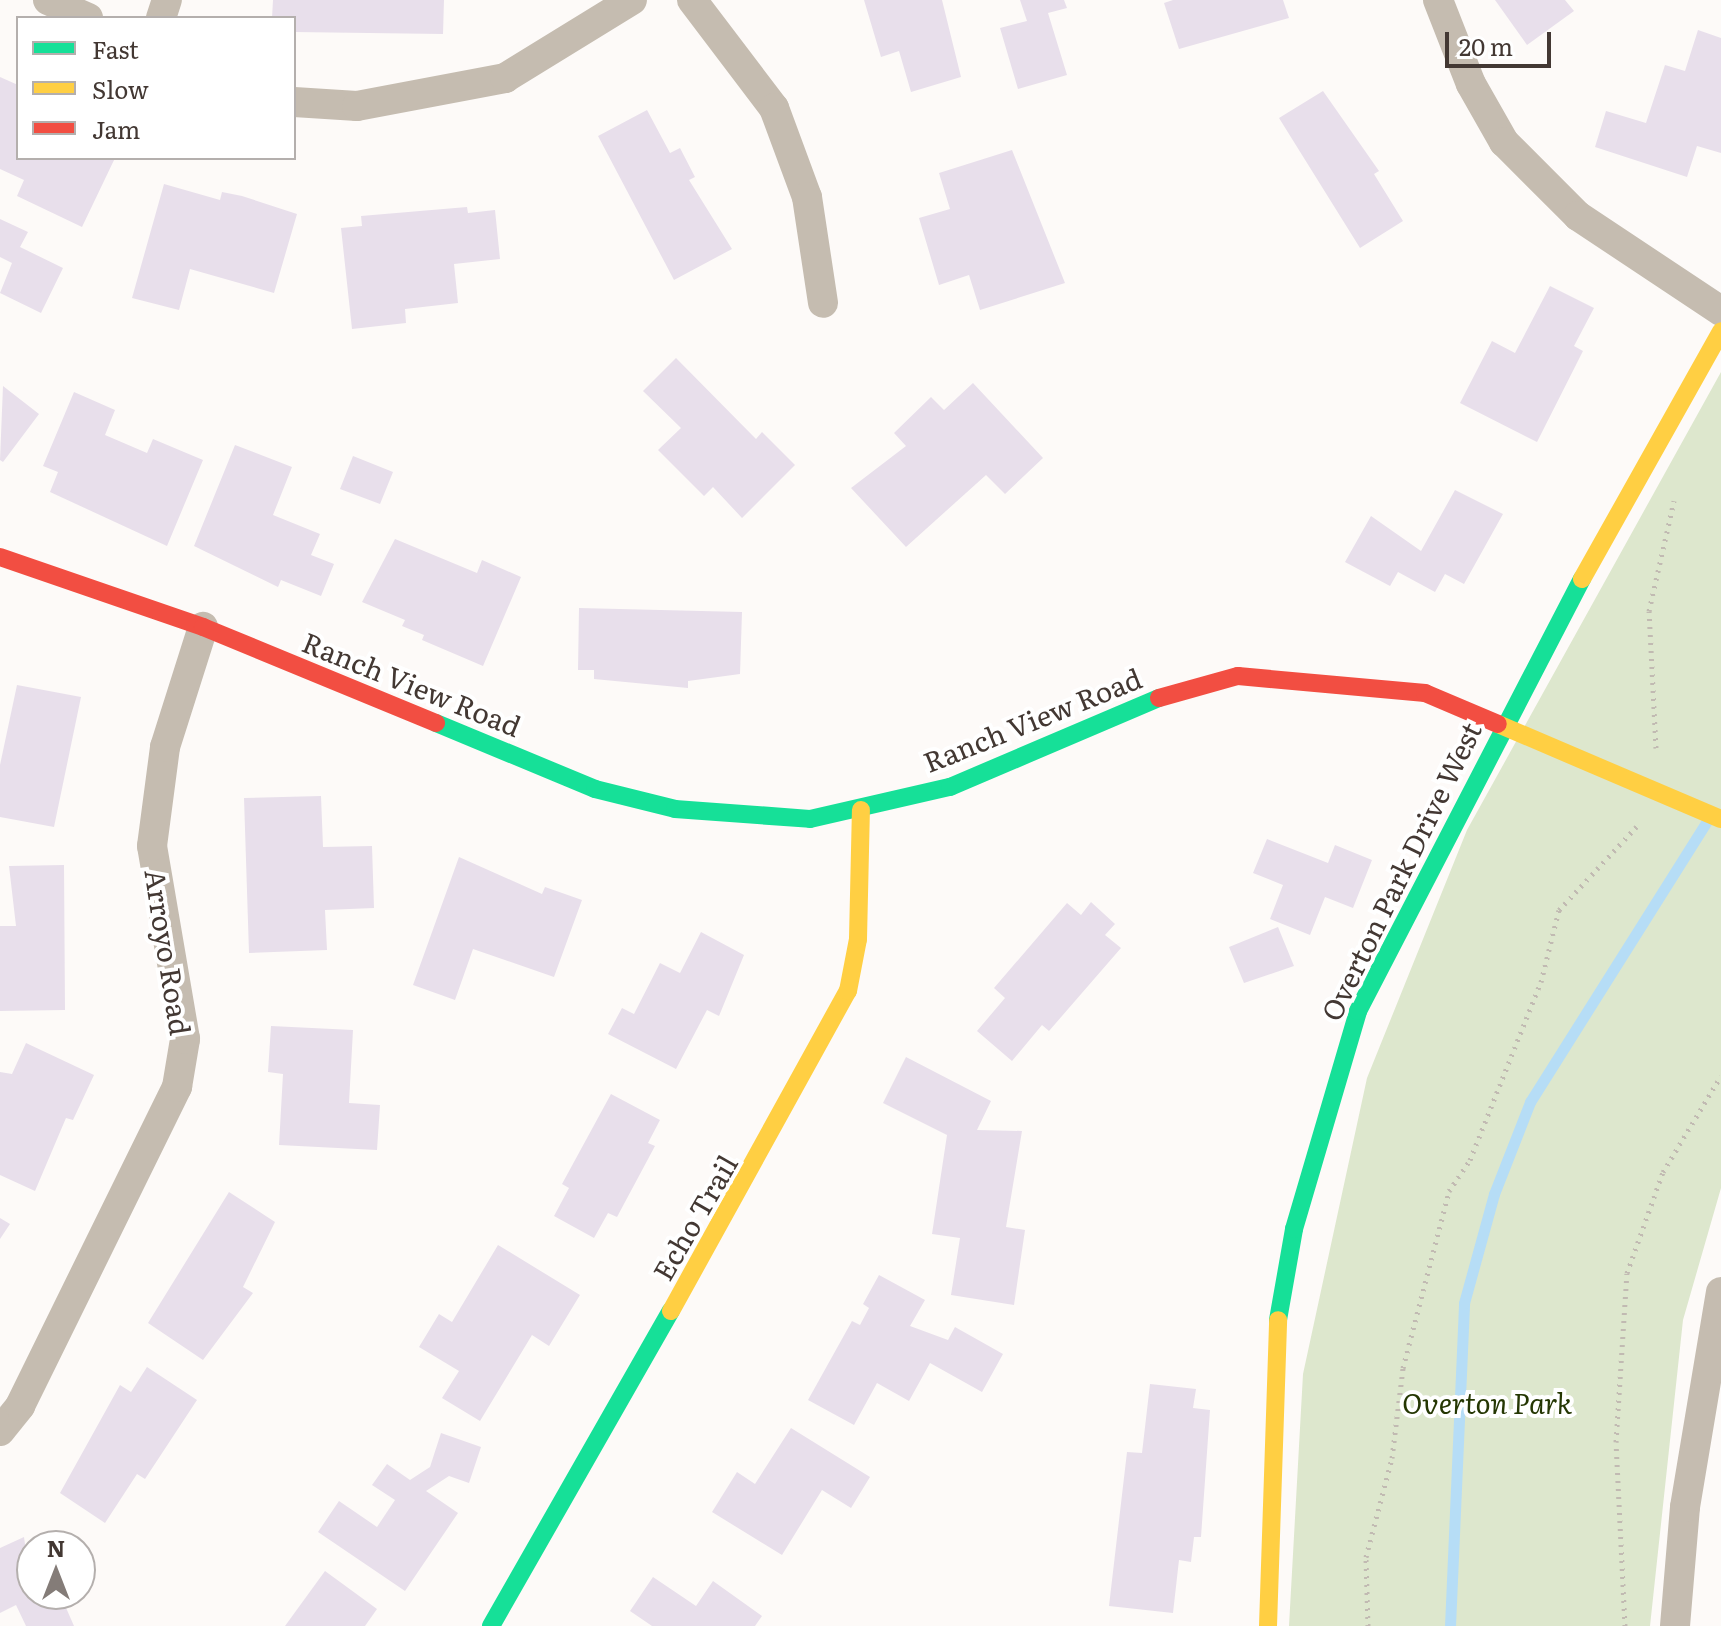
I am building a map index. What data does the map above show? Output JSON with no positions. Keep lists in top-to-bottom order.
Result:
{
  "streets": {
    "street": [
      "Ranch View Road",
      "Overton Park Drive West",
      "Arroyo Road",
      "Echo Trail"
    ]
  },
  "crossings": [
    ["Ranch View Road", "Overton Park Drive West"],
    ["Ranch View Road", "Arroyo Road"],
    ["Ranch View Road", "Echo Trail"]
  ],
  "parks": ["Overton Park"],
  "legend": ["Fast", "Slow", "Jam"],
  "scale_bar": "20 m",
  "north": "top"
}
